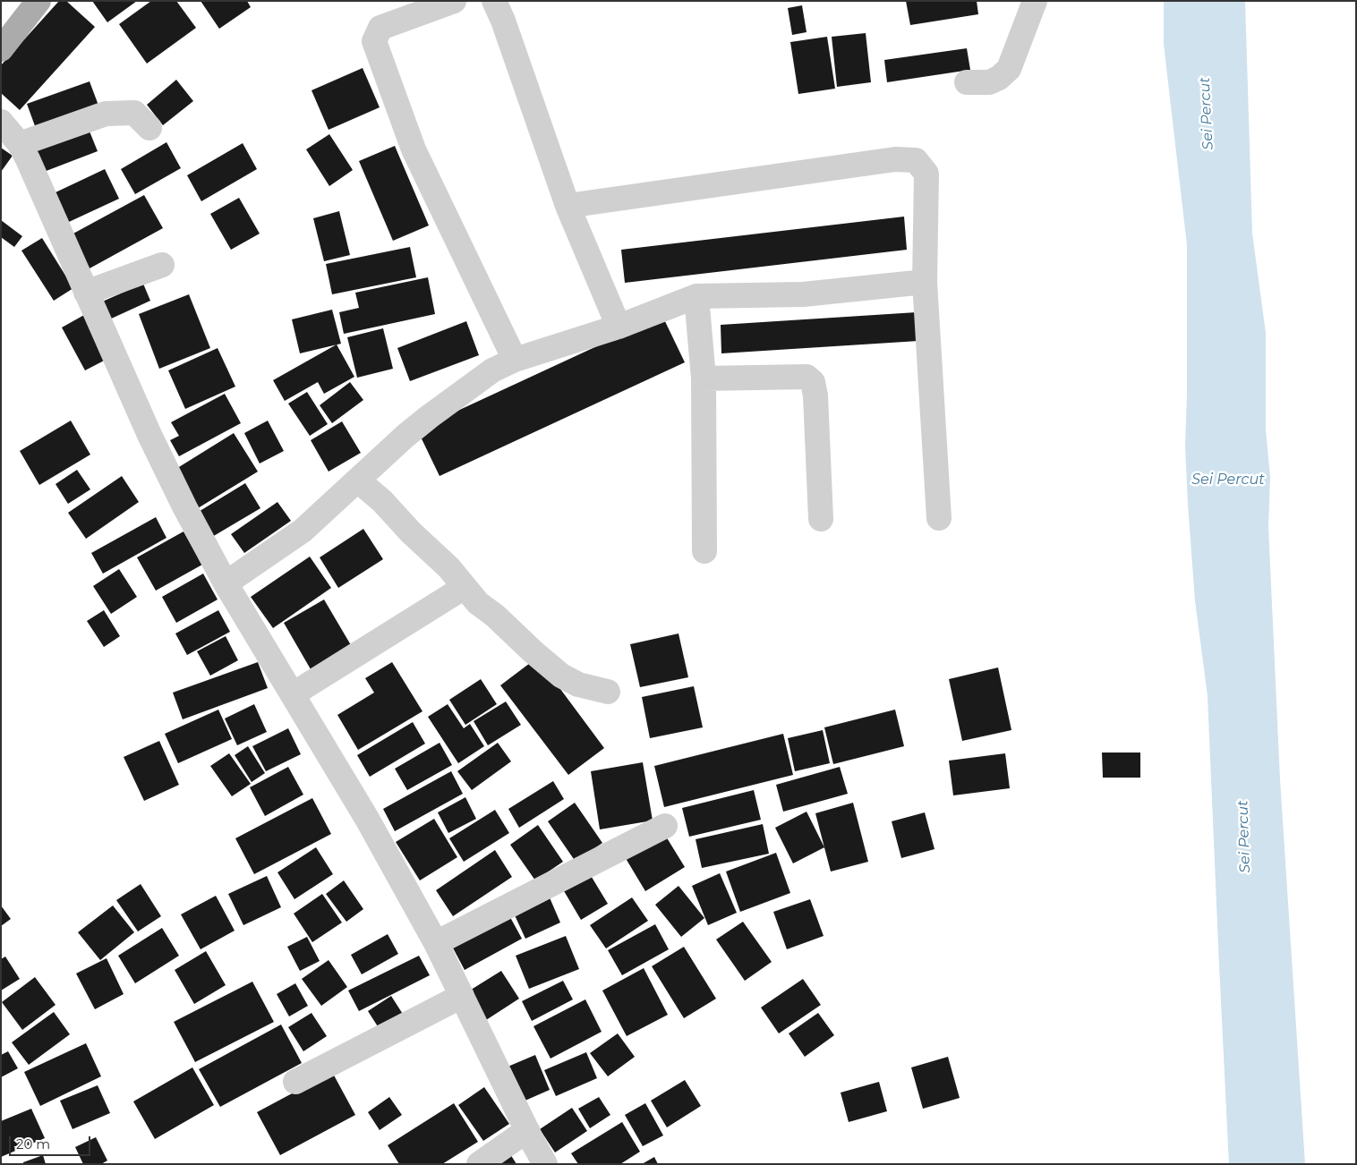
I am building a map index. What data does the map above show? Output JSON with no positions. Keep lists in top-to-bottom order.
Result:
{
  "water": ["Sei Percut"],
  "scale_bar": "20 m"
}
